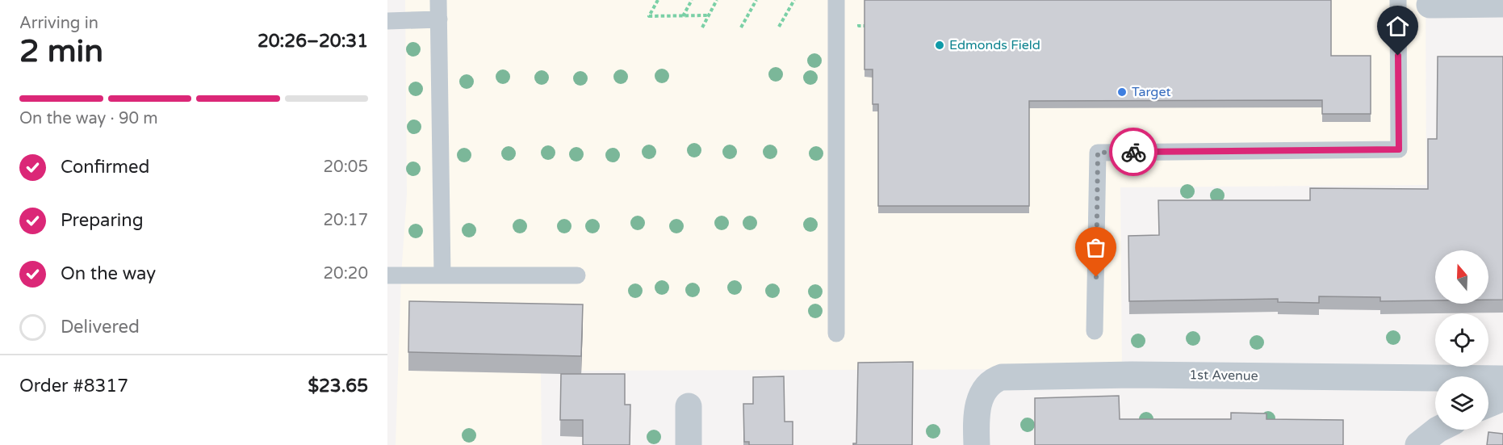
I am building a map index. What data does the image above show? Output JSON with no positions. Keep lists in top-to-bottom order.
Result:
{
  "streets": {
    "street": ["1st Avenue"]
  },
  "places": ["Edmonds Field", "Target"],
  "north": "top",
  "page": {
    "heading": ["2 min", "Arriving in", "20:26–20:31"],
    "panel": ["Order #8317", "$23.65"],
    "bar": "On the way · 90 m",
    "list": [
      ["Confirmed", "20:05"],
      ["Preparing", "20:17"],
      ["On the way", "20:20"],
      "Delivered"
    ]
  }
}
